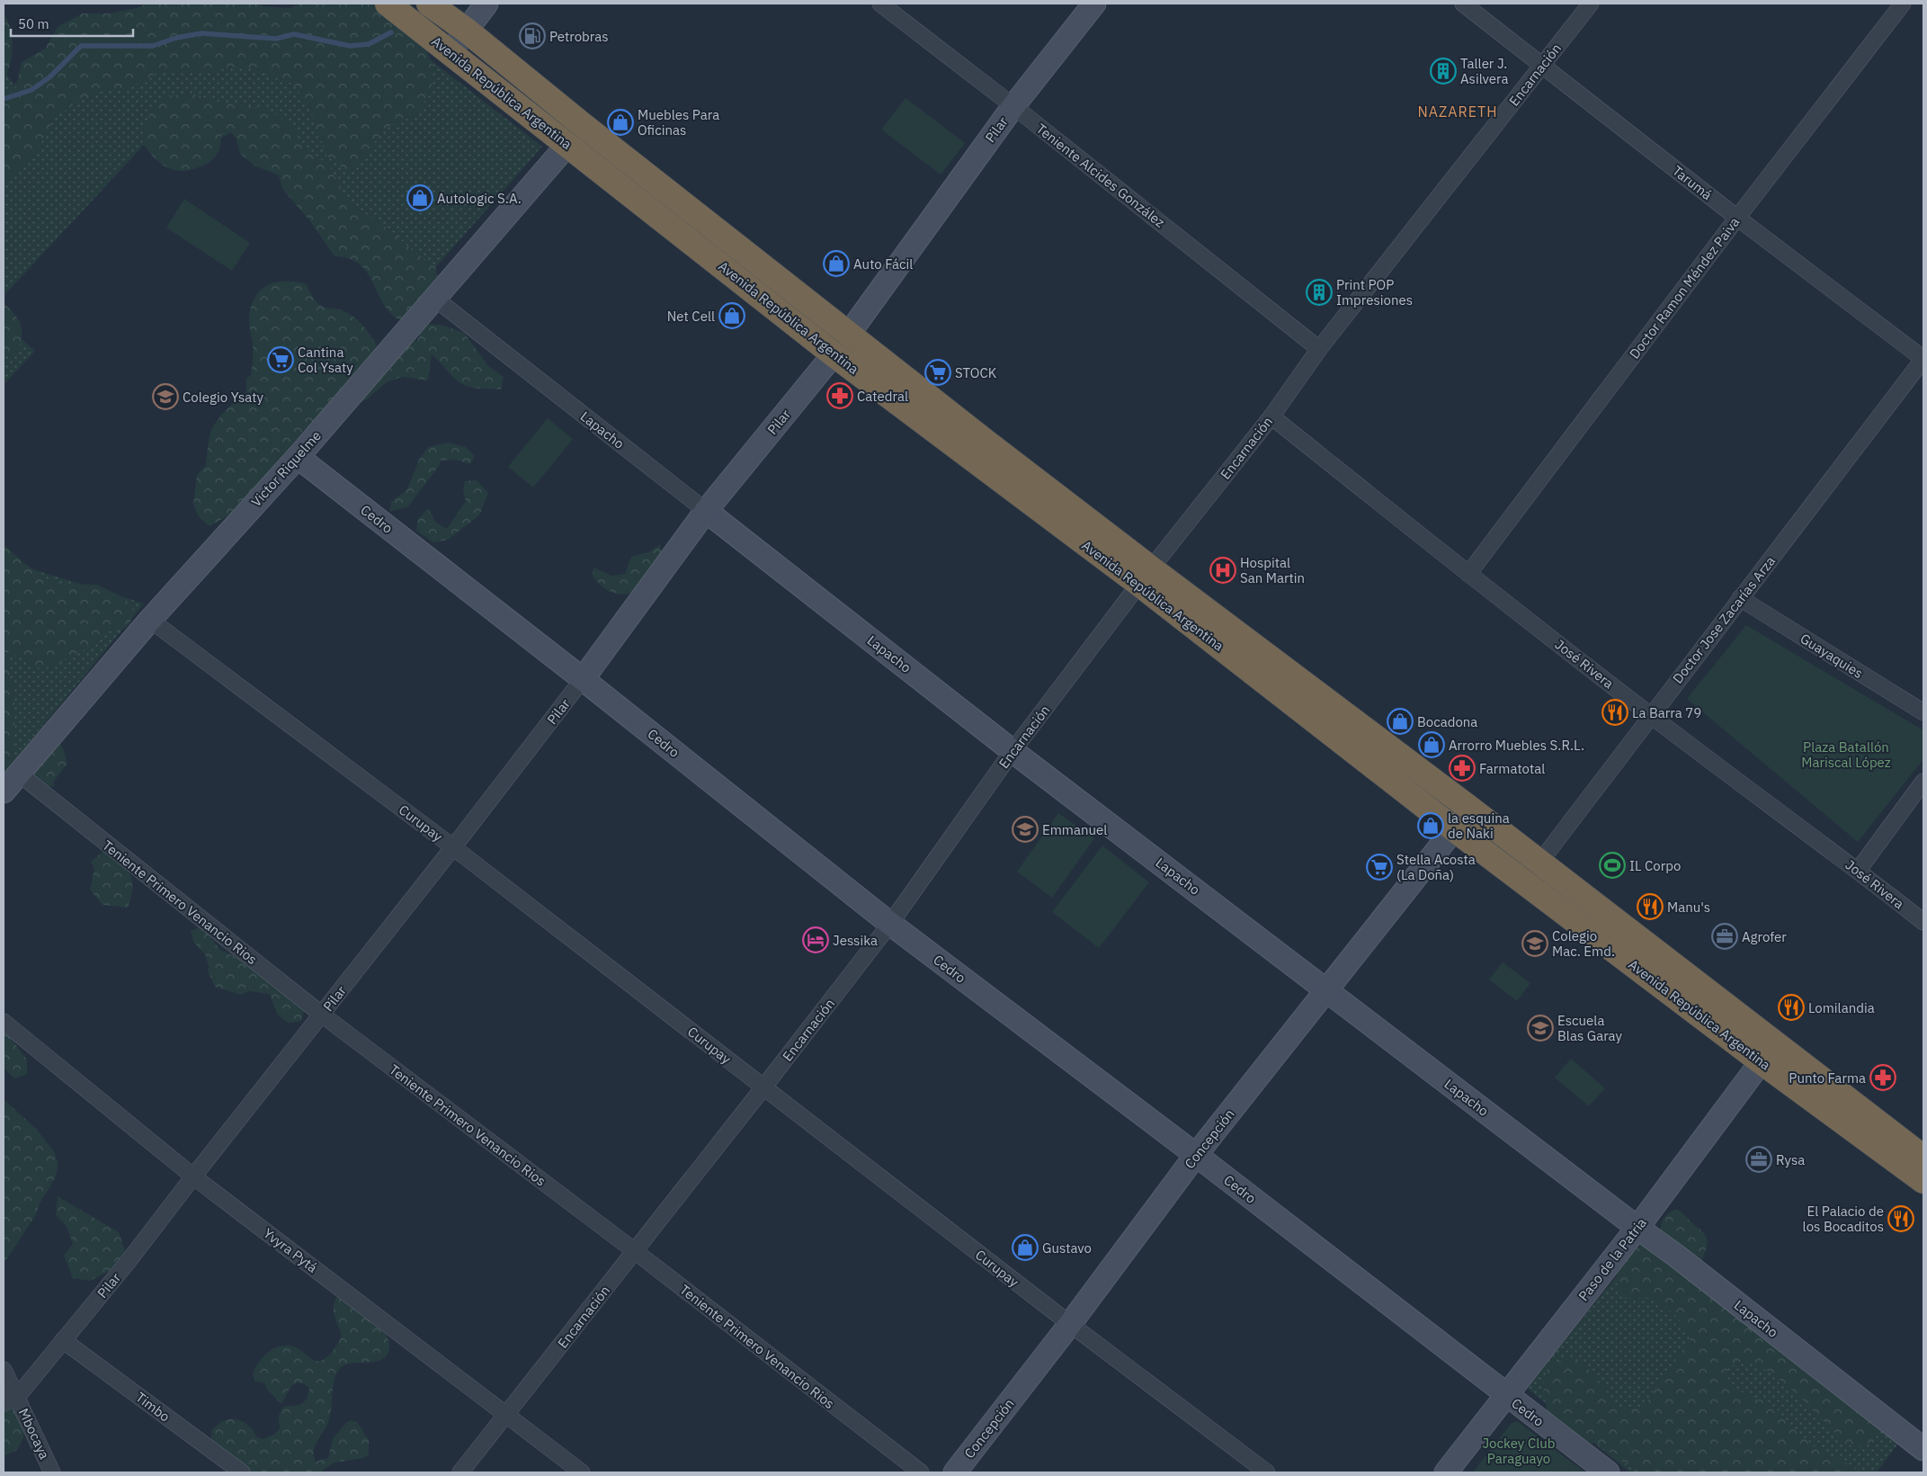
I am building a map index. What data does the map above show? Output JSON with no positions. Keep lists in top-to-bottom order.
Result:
{
  "streets": {
    "highway": ["Avenida República Argentina"],
    "street": [
      "Encarnación",
      "Pilar",
      "Teniente Alcides González",
      "Tarumá",
      "Doctor Ramon Méndez Paiva",
      "Lapacho",
      "Victor Riquelme",
      "Cedro",
      "Doctor Jose Zacarías Arza",
      "Guayaquies",
      "José Rivera",
      "Curupay",
      "Teniente Primero Venancio Rios",
      "Concepción",
      "Yvyra Pytá",
      "Paso de la Patria",
      "Timbo",
      "Mbocaya"
    ]
  },
  "crossings": [
    ["Encarnación", "Avenida República Argentina"],
    ["Encarnación", "Teniente Alcides González"],
    ["Encarnación", "Tarumá"],
    ["Encarnación", "Lapacho"],
    ["Encarnación", "Cedro"],
    ["Encarnación", "José Rivera"],
    ["Encarnación", "Curupay"],
    ["Encarnación", "Teniente Primero Venancio Rios"],
    ["Encarnación", "Yvyra Pytá"],
    ["Avenida República Argentina", "Pilar"],
    ["Avenida República Argentina", "Victor Riquelme"],
    ["Avenida República Argentina", "Doctor Jose Zacarías Arza"],
    ["Avenida República Argentina", "Concepción"],
    ["Avenida República Argentina", "Paso de la Patria"],
    ["Pilar", "Teniente Alcides González"],
    ["Pilar", "Lapacho"],
    ["Pilar", "Cedro"],
    ["Pilar", "Curupay"],
    ["Pilar", "Teniente Primero Venancio Rios"],
    ["Pilar", "Yvyra Pytá"],
    ["Pilar", "Timbo"],
    ["Pilar", "Mbocaya"],
    ["Tarumá", "Doctor Ramon Méndez Paiva"],
    ["Tarumá", "Doctor Jose Zacarías Arza"],
    ["Doctor Ramon Méndez Paiva", "José Rivera"],
    ["Lapacho", "Victor Riquelme"],
    ["Lapacho", "Concepción"],
    ["Lapacho", "Paso de la Patria"],
    ["Victor Riquelme", "Cedro"],
    ["Victor Riquelme", "Curupay"],
    ["Victor Riquelme", "Teniente Primero Venancio Rios"],
    ["Cedro", "Concepción"],
    ["Cedro", "Paso de la Patria"],
    ["Doctor Jose Zacarías Arza", "Guayaquies"],
    ["Doctor Jose Zacarías Arza", "José Rivera"],
    ["Curupay", "Concepción"]
  ],
  "districts": ["NAZARETH"],
  "parks": ["Plaza Batallón Mariscal López", "Jockey Club Paraguayo"],
  "places": {
    "fuel station": ["Petrobras"],
    "building": ["Taller J. Asilvera", "Print POP Impresiones"],
    "shop": [
      "Muebles Para Oficinas",
      "Autologic S.A.",
      "Auto Fácil",
      "Net Cell",
      "Bocadona",
      "Arrorro Muebles S.R.L.",
      "la esquina de Naki",
      "Gustavo"
    ],
    "supermarket": ["Cantina Col Ysaty", "STOCK", "Stella Acosta (La Doña)"],
    "pharmacy": ["Catedral", "Farmatotal", "Punto Farma"],
    "school or university": [
      "Colegio Ysaty",
      "Emmanuel",
      "Colegio Mac. Emd.",
      "Escuela Blas Garay"
    ],
    "hospital": ["Hospital San Martin"],
    "restaurant": [
      "La Barra 79",
      "Manu's",
      "Lomilandia",
      "El Palacio de los Bocaditos"
    ],
    "sports": ["IL Corpo"],
    "office": ["Agrofer", "Rysa"],
    "hotel": ["Jessika"]
  },
  "scale_bar": "50 m"
}
